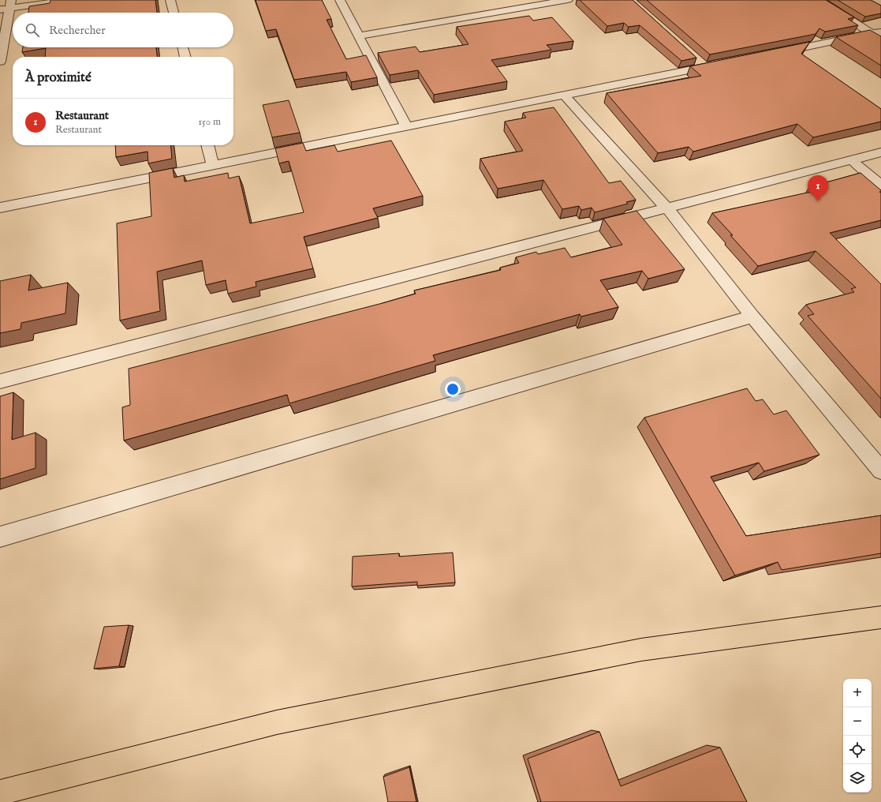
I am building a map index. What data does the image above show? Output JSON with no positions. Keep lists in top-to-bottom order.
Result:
{
  "page": {
    "search": "Rechercher",
    "heading": "À proximité",
    "list": [
      {
        "mark": "1",
        "name": "Restaurant",
        "note": "Restaurant",
        "value": "150 m"
      }
    ],
    "pins": "1",
    "map_buttons": ["+", "−"]
  }
}
